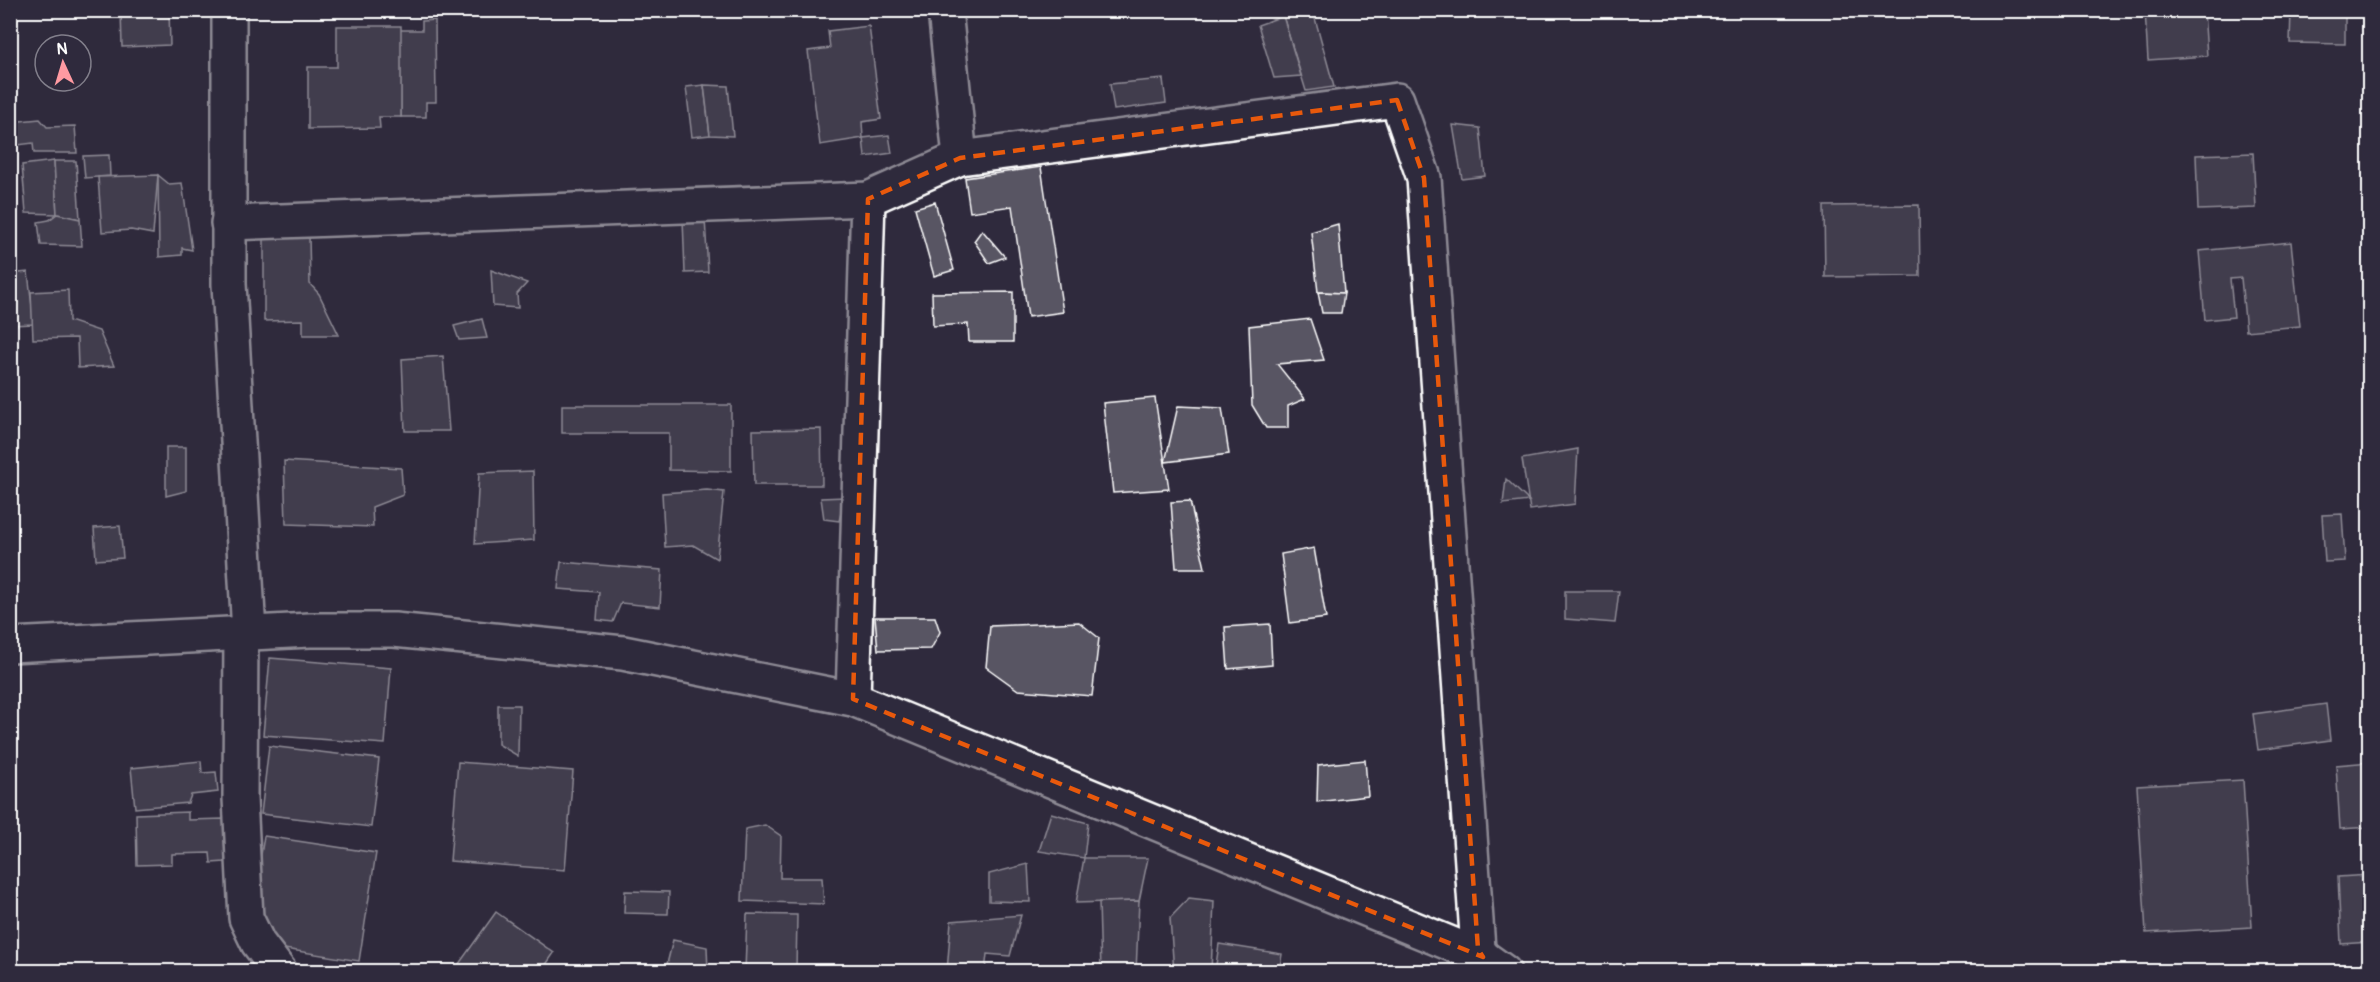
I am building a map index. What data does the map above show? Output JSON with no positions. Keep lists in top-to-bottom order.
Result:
{
  "north": "top"
}
